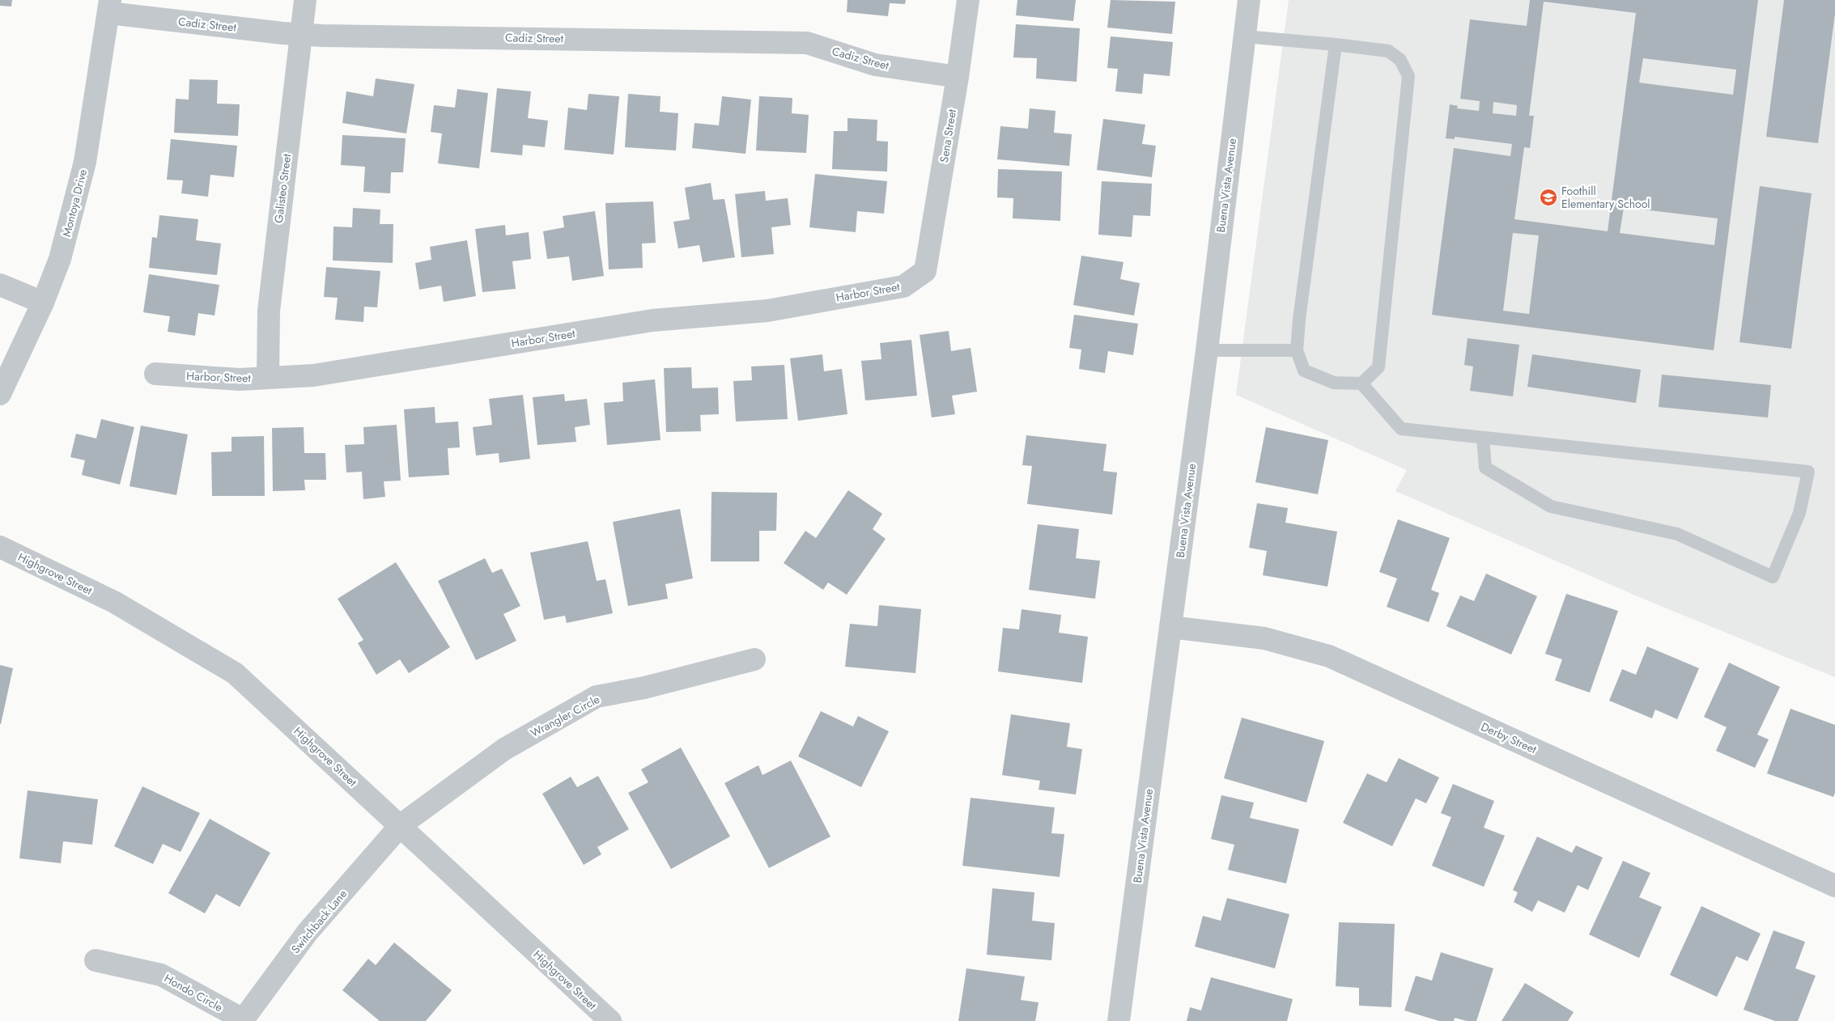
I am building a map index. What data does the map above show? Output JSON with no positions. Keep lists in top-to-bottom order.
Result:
{
  "streets": {
    "street": [
      "Cadiz Street",
      "Sena Street",
      "Buena Vista Avenue",
      "Galisteo Street",
      "Montoya Drive",
      "Harbor Street",
      "Highgrove Street",
      "Wrangler Circle",
      "Derby Street",
      "Switchback Lane",
      "Hondo Circle"
    ]
  },
  "crossings": [
    ["Cadiz Street", "Sena Street"],
    ["Cadiz Street", "Galisteo Street"],
    ["Cadiz Street", "Montoya Drive"],
    ["Sena Street", "Harbor Street"],
    ["Buena Vista Avenue", "Derby Street"],
    ["Galisteo Street", "Harbor Street"],
    ["Highgrove Street", "Wrangler Circle"],
    ["Highgrove Street", "Switchback Lane"],
    ["Wrangler Circle", "Switchback Lane"],
    ["Switchback Lane", "Hondo Circle"]
  ],
  "places": {
    "school or university": ["Foothill Elementary School"]
  }
}
